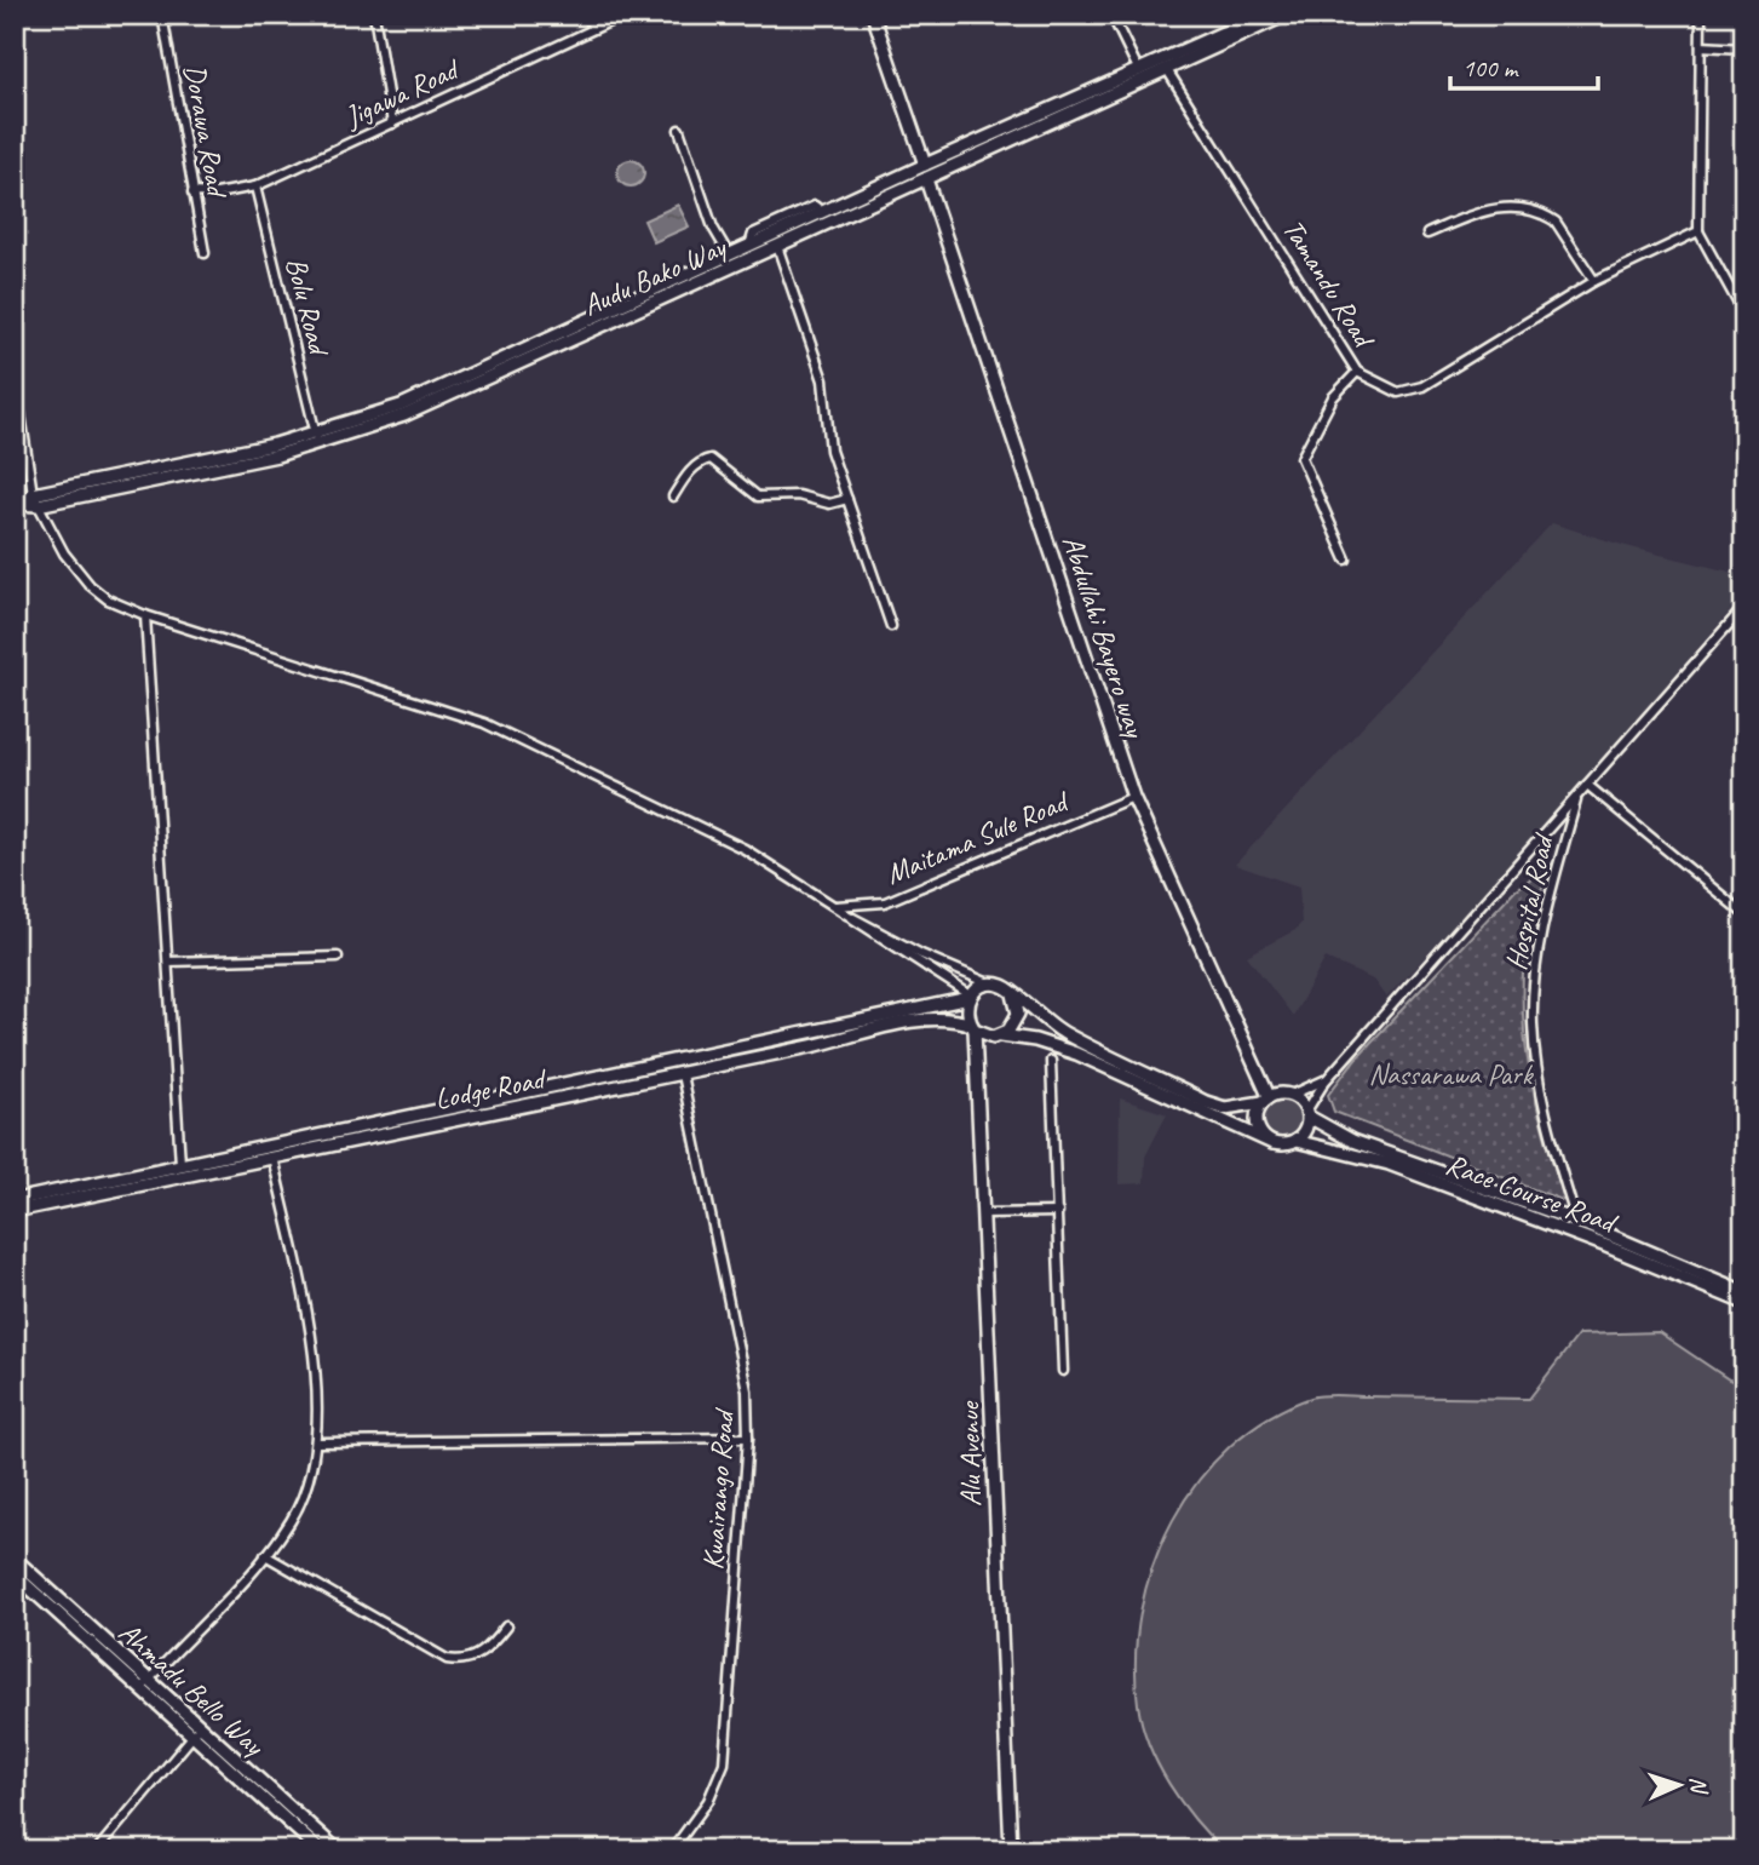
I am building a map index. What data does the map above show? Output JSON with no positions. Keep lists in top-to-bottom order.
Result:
{
  "streets": {
    "street": [
      "Jigawa Road",
      "Dorawa Road",
      "Audu Bako Way",
      "Tamandu Road",
      "Bolu Road",
      "Abdullahi Bayero way",
      "Maitama Sule Road",
      "Hospital Road",
      "Lodge Road",
      "Race Course Road",
      "Alu Avenue",
      "Kwairango Road",
      "Ahmadu Bello Way"
    ]
  },
  "crossings": [
    ["Jigawa Road", "Dorawa Road"],
    ["Jigawa Road", "Bolu Road"],
    ["Audu Bako Way", "Tamandu Road"],
    ["Audu Bako Way", "Bolu Road"],
    ["Audu Bako Way", "Abdullahi Bayero way"],
    ["Abdullahi Bayero way", "Maitama Sule Road"],
    ["Abdullahi Bayero way", "Hospital Road"],
    ["Abdullahi Bayero way", "Race Course Road"],
    ["Hospital Road", "Race Course Road"],
    ["Lodge Road", "Alu Avenue"],
    ["Lodge Road", "Kwairango Road"]
  ],
  "parks": ["Nassarawa Park"],
  "scale_bar": "100 m",
  "north": "right"
}
